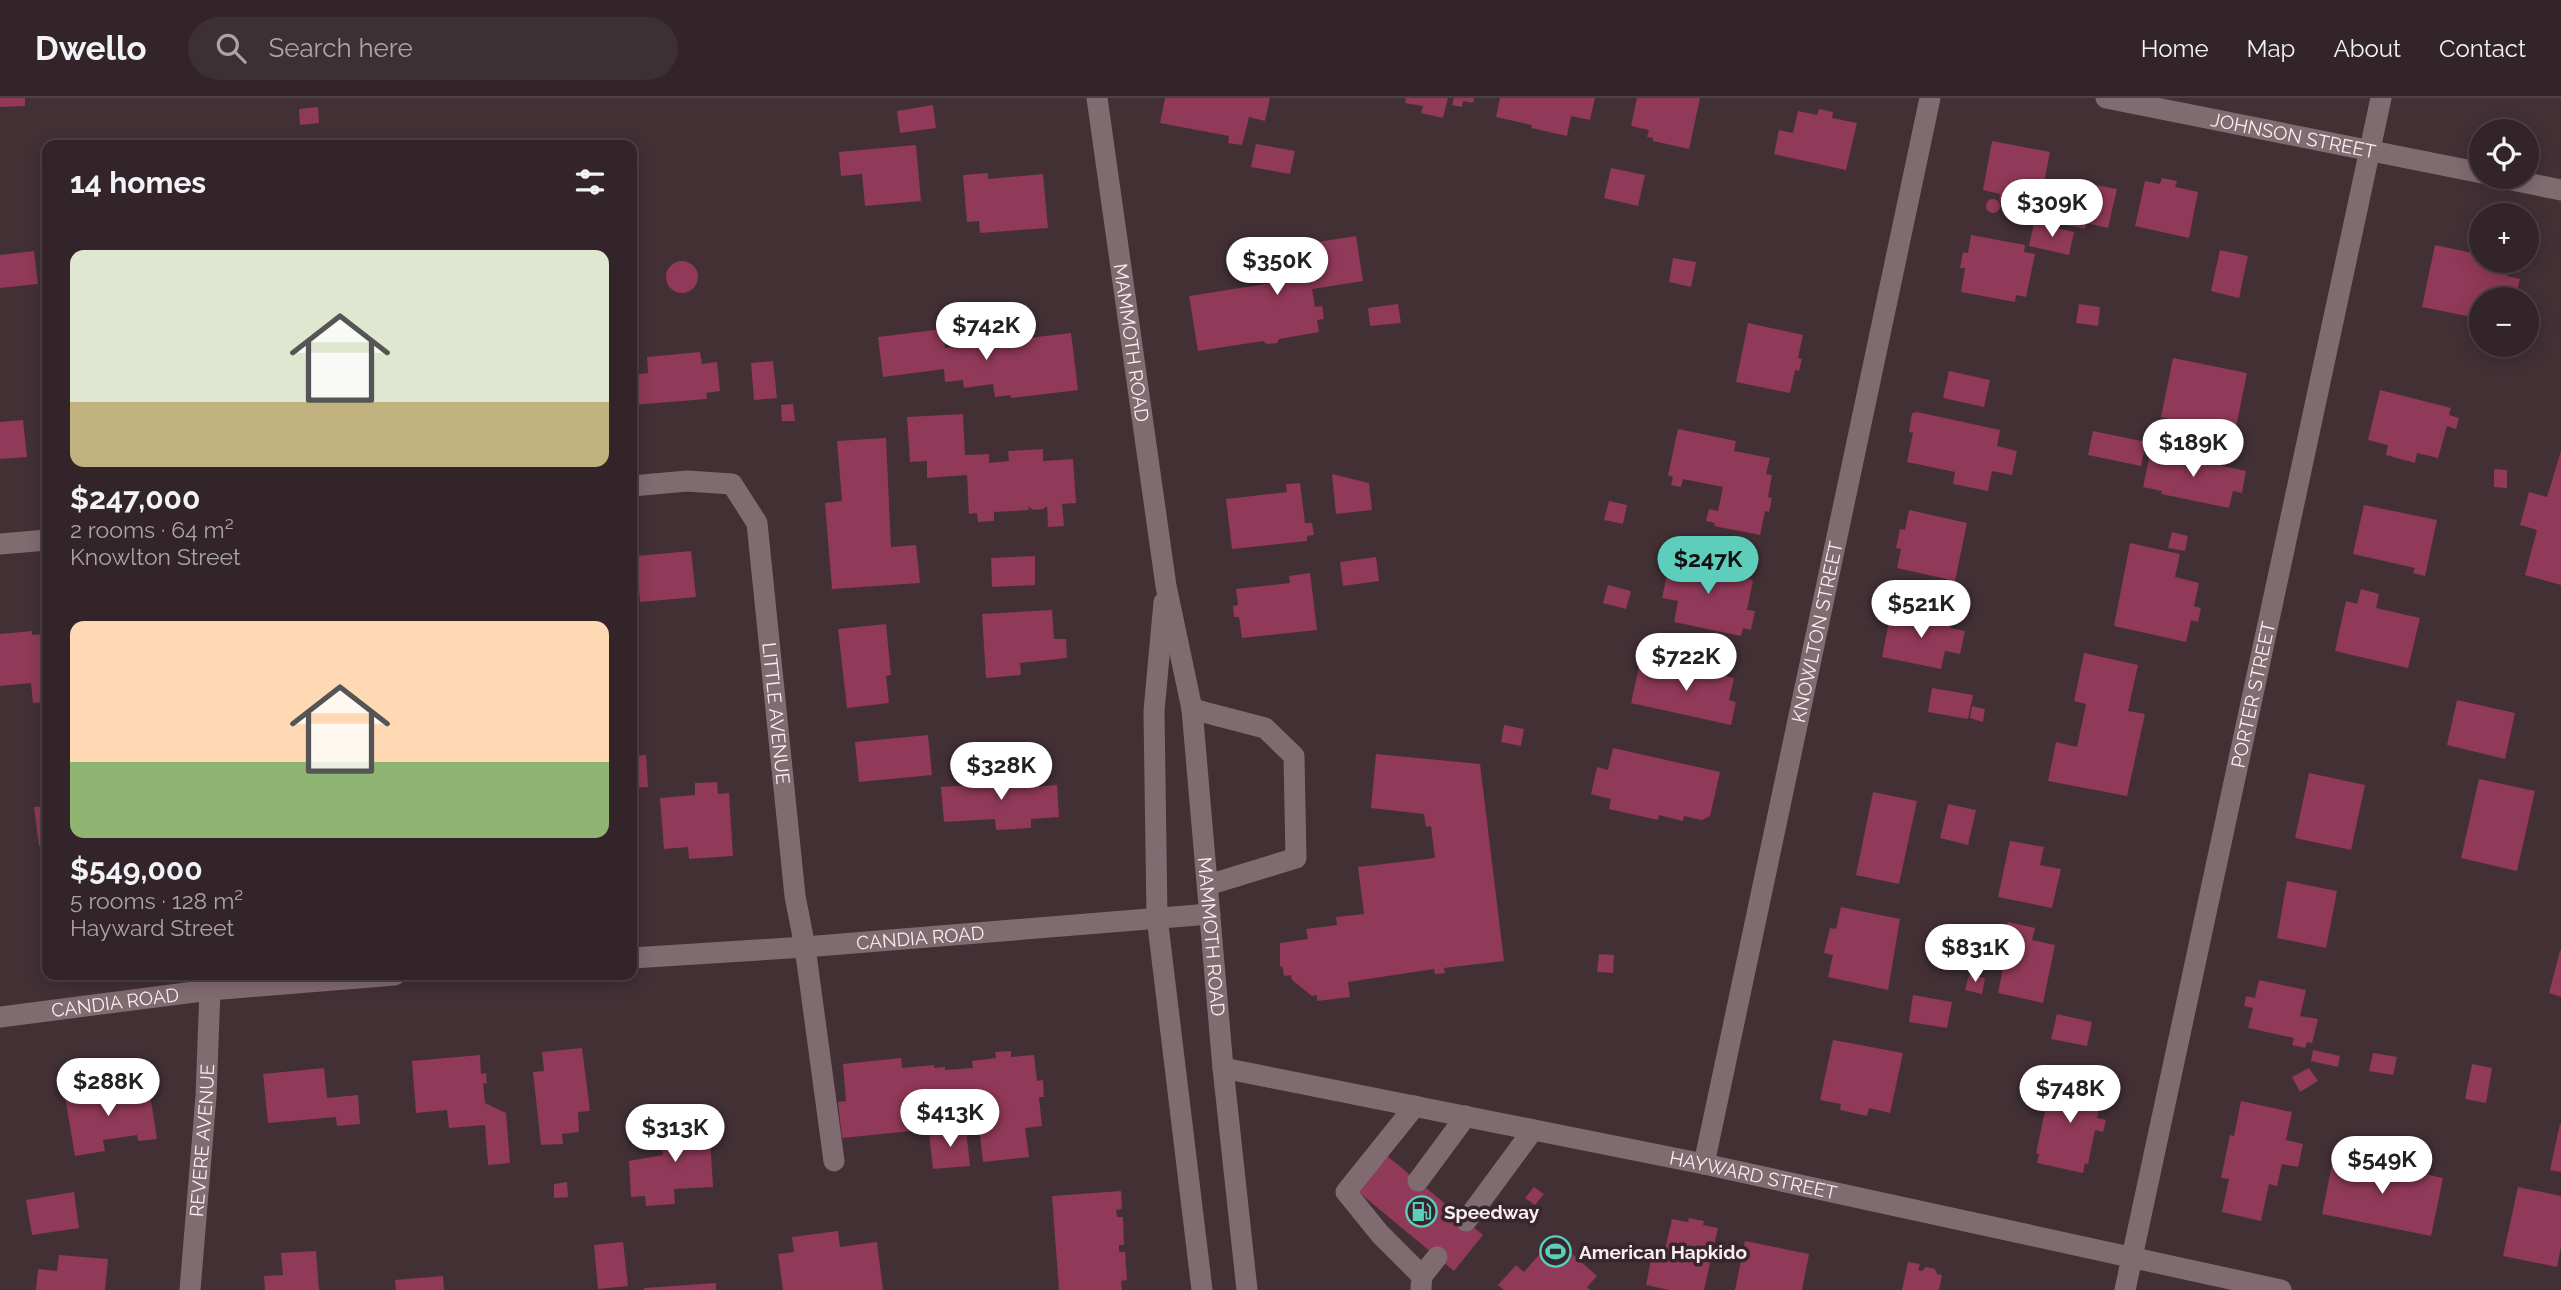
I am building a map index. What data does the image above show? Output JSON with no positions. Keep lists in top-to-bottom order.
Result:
{
  "streets": {
    "street": [
      "JOHNSON STREET",
      "MAMMOTH ROAD",
      "KNOWLTON STREET",
      "PORTER STREET",
      "LITTLE AVENUE",
      "CANDIA ROAD",
      "REVERE AVENUE",
      "HAYWARD STREET"
    ]
  },
  "crossings": [
    ["JOHNSON STREET", "PORTER STREET"],
    ["MAMMOTH ROAD", "CANDIA ROAD"],
    ["MAMMOTH ROAD", "HAYWARD STREET"],
    ["KNOWLTON STREET", "HAYWARD STREET"],
    ["PORTER STREET", "HAYWARD STREET"],
    ["LITTLE AVENUE", "CANDIA ROAD"],
    ["CANDIA ROAD", "REVERE AVENUE"]
  ],
  "places": {
    "fuel station": ["Speedway"],
    "sports": ["American Hapkido"]
  },
  "page": {
    "header": "Dwello",
    "search": "Search here",
    "nav": [
      "Home",
      "Map",
      "About",
      "Contact"
    ],
    "map_buttons": ["+", "−"],
    "heading": "14 homes",
    "price": [
      "$309K",
      "$350K",
      "$742K",
      "$189K",
      "$247K",
      "$521K",
      "$722K",
      "$328K",
      "$831K",
      "$288K",
      "$748K",
      "$413K",
      "$313K",
      "$549K"
    ],
    "list": [
      {
        "name": "$247,000",
        "note": "2 rooms · 64 m² · Knowlton Street"
      },
      {
        "name": "$549,000",
        "note": "5 rooms · 128 m² · Hayward Street"
      }
    ]
  }
}
